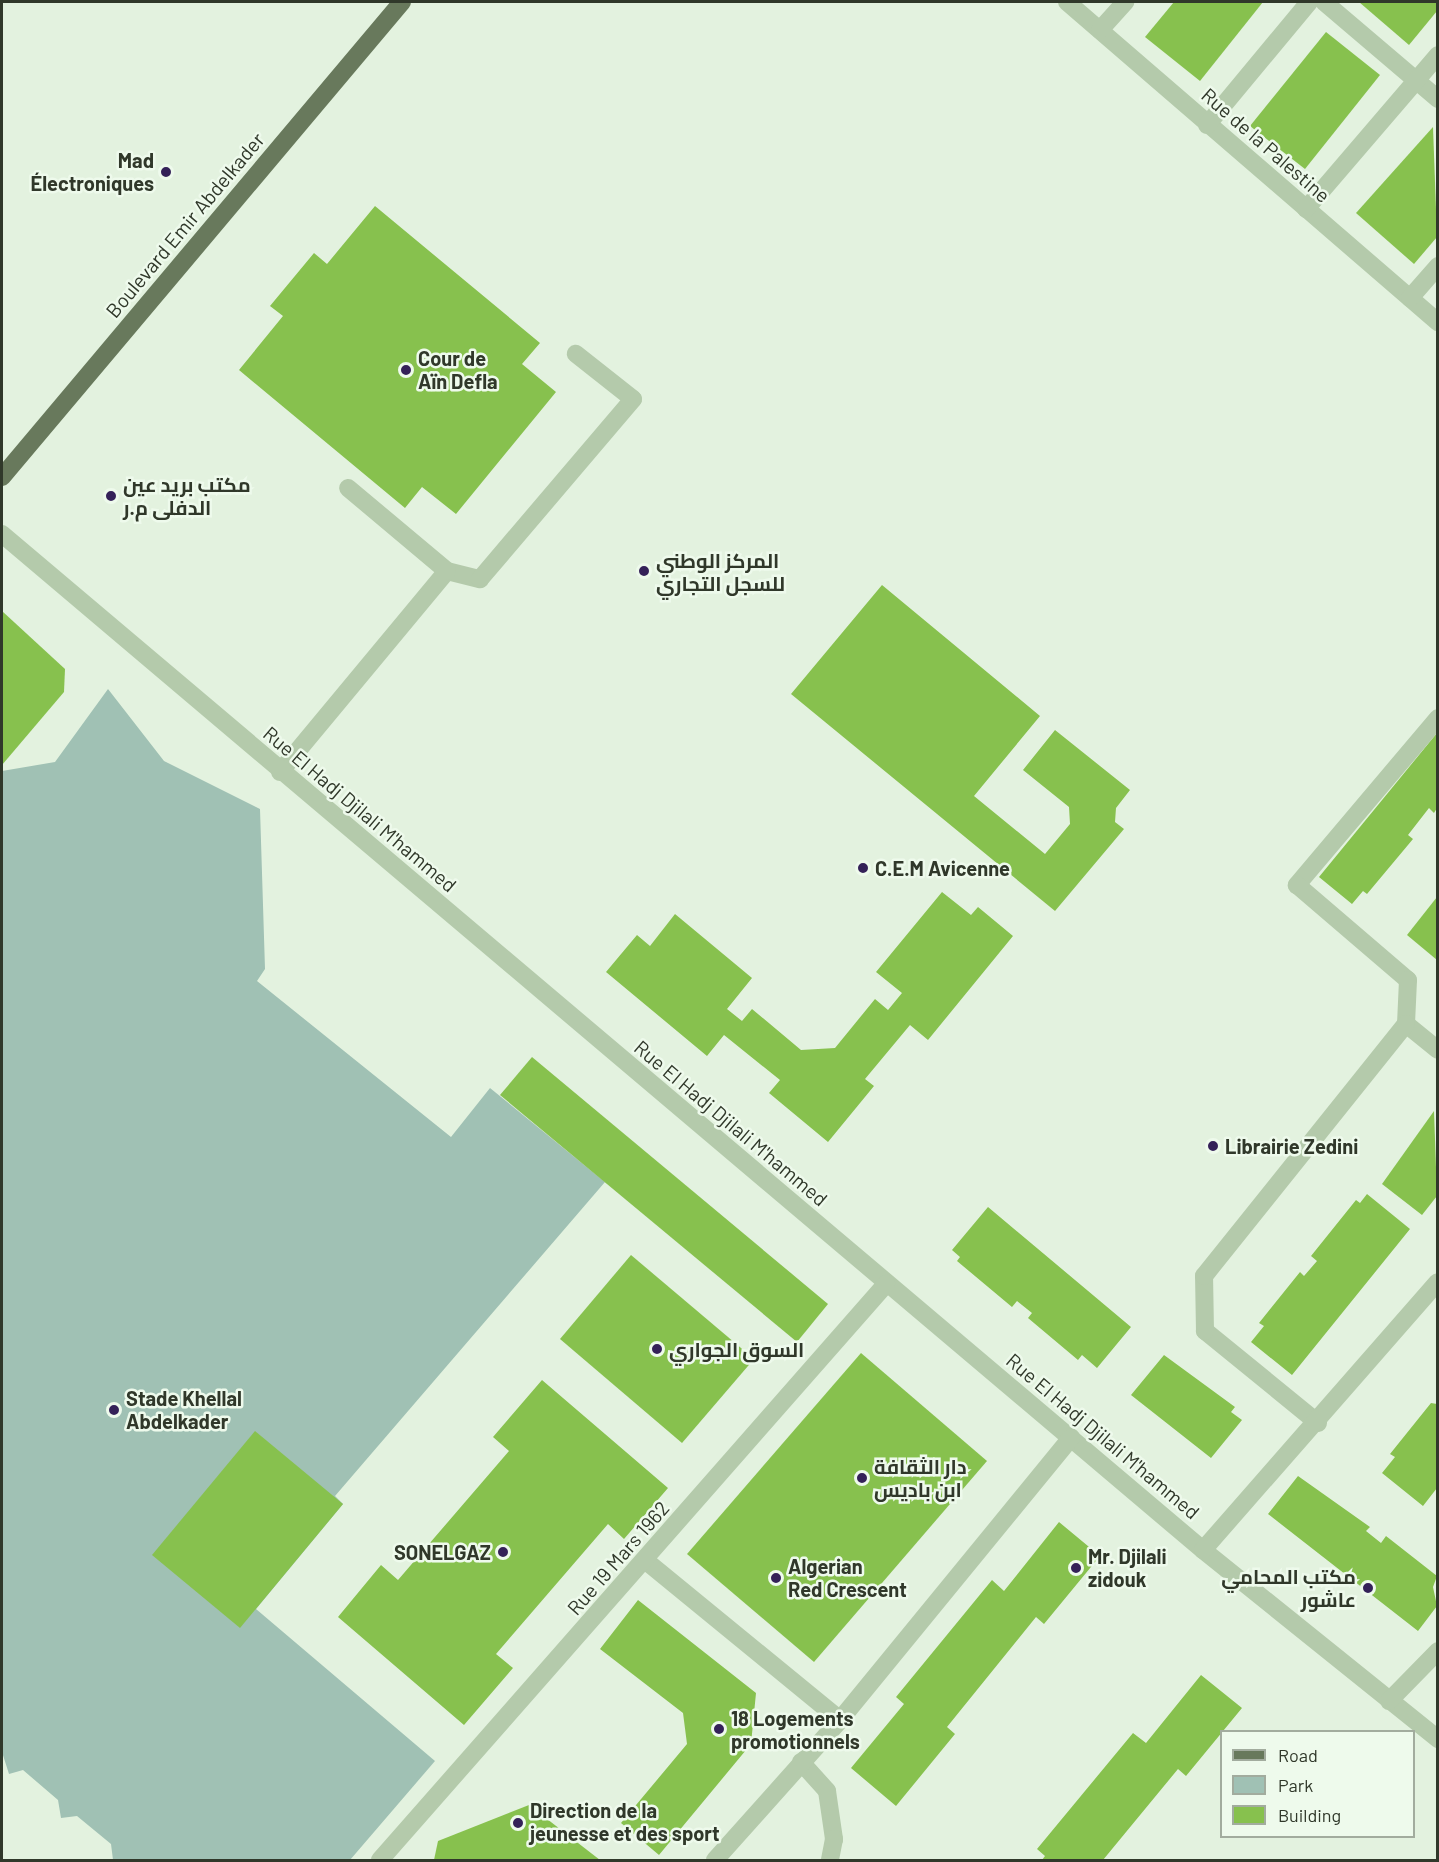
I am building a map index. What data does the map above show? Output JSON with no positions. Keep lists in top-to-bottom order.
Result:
{
  "streets": {
    "main road": ["Boulevard Emir Abdelkader"],
    "street": ["Rue de la Palestine", "Rue El Hadj Djilali M'hammed", "Rue 19 Mars 1962"]
  },
  "crossings": [
    ["Rue El Hadj Djilali M'hammed", "Rue 19 Mars 1962"]
  ],
  "places": [
    "Mad Électroniques",
    "Cour de Aïn Defla",
    "مكتب بريد عين الدفلى م.ر",
    "المركز الوطني للسجل التجاري",
    "C.E.M Avicenne",
    "Librairie Zedini",
    "السوق الجواري",
    "Stade Khellal Abdelkader",
    "دار الثقافة ابن باديس",
    "SONELGAZ",
    "Mr. Djilali zidouk",
    "Algerian Red Crescent",
    "مكتب المحامي عاشور",
    "18 Logements promotionnels",
    "Direction de la jeunesse et des sport"
  ],
  "legend": ["Road", "Park", "Building"]
}
